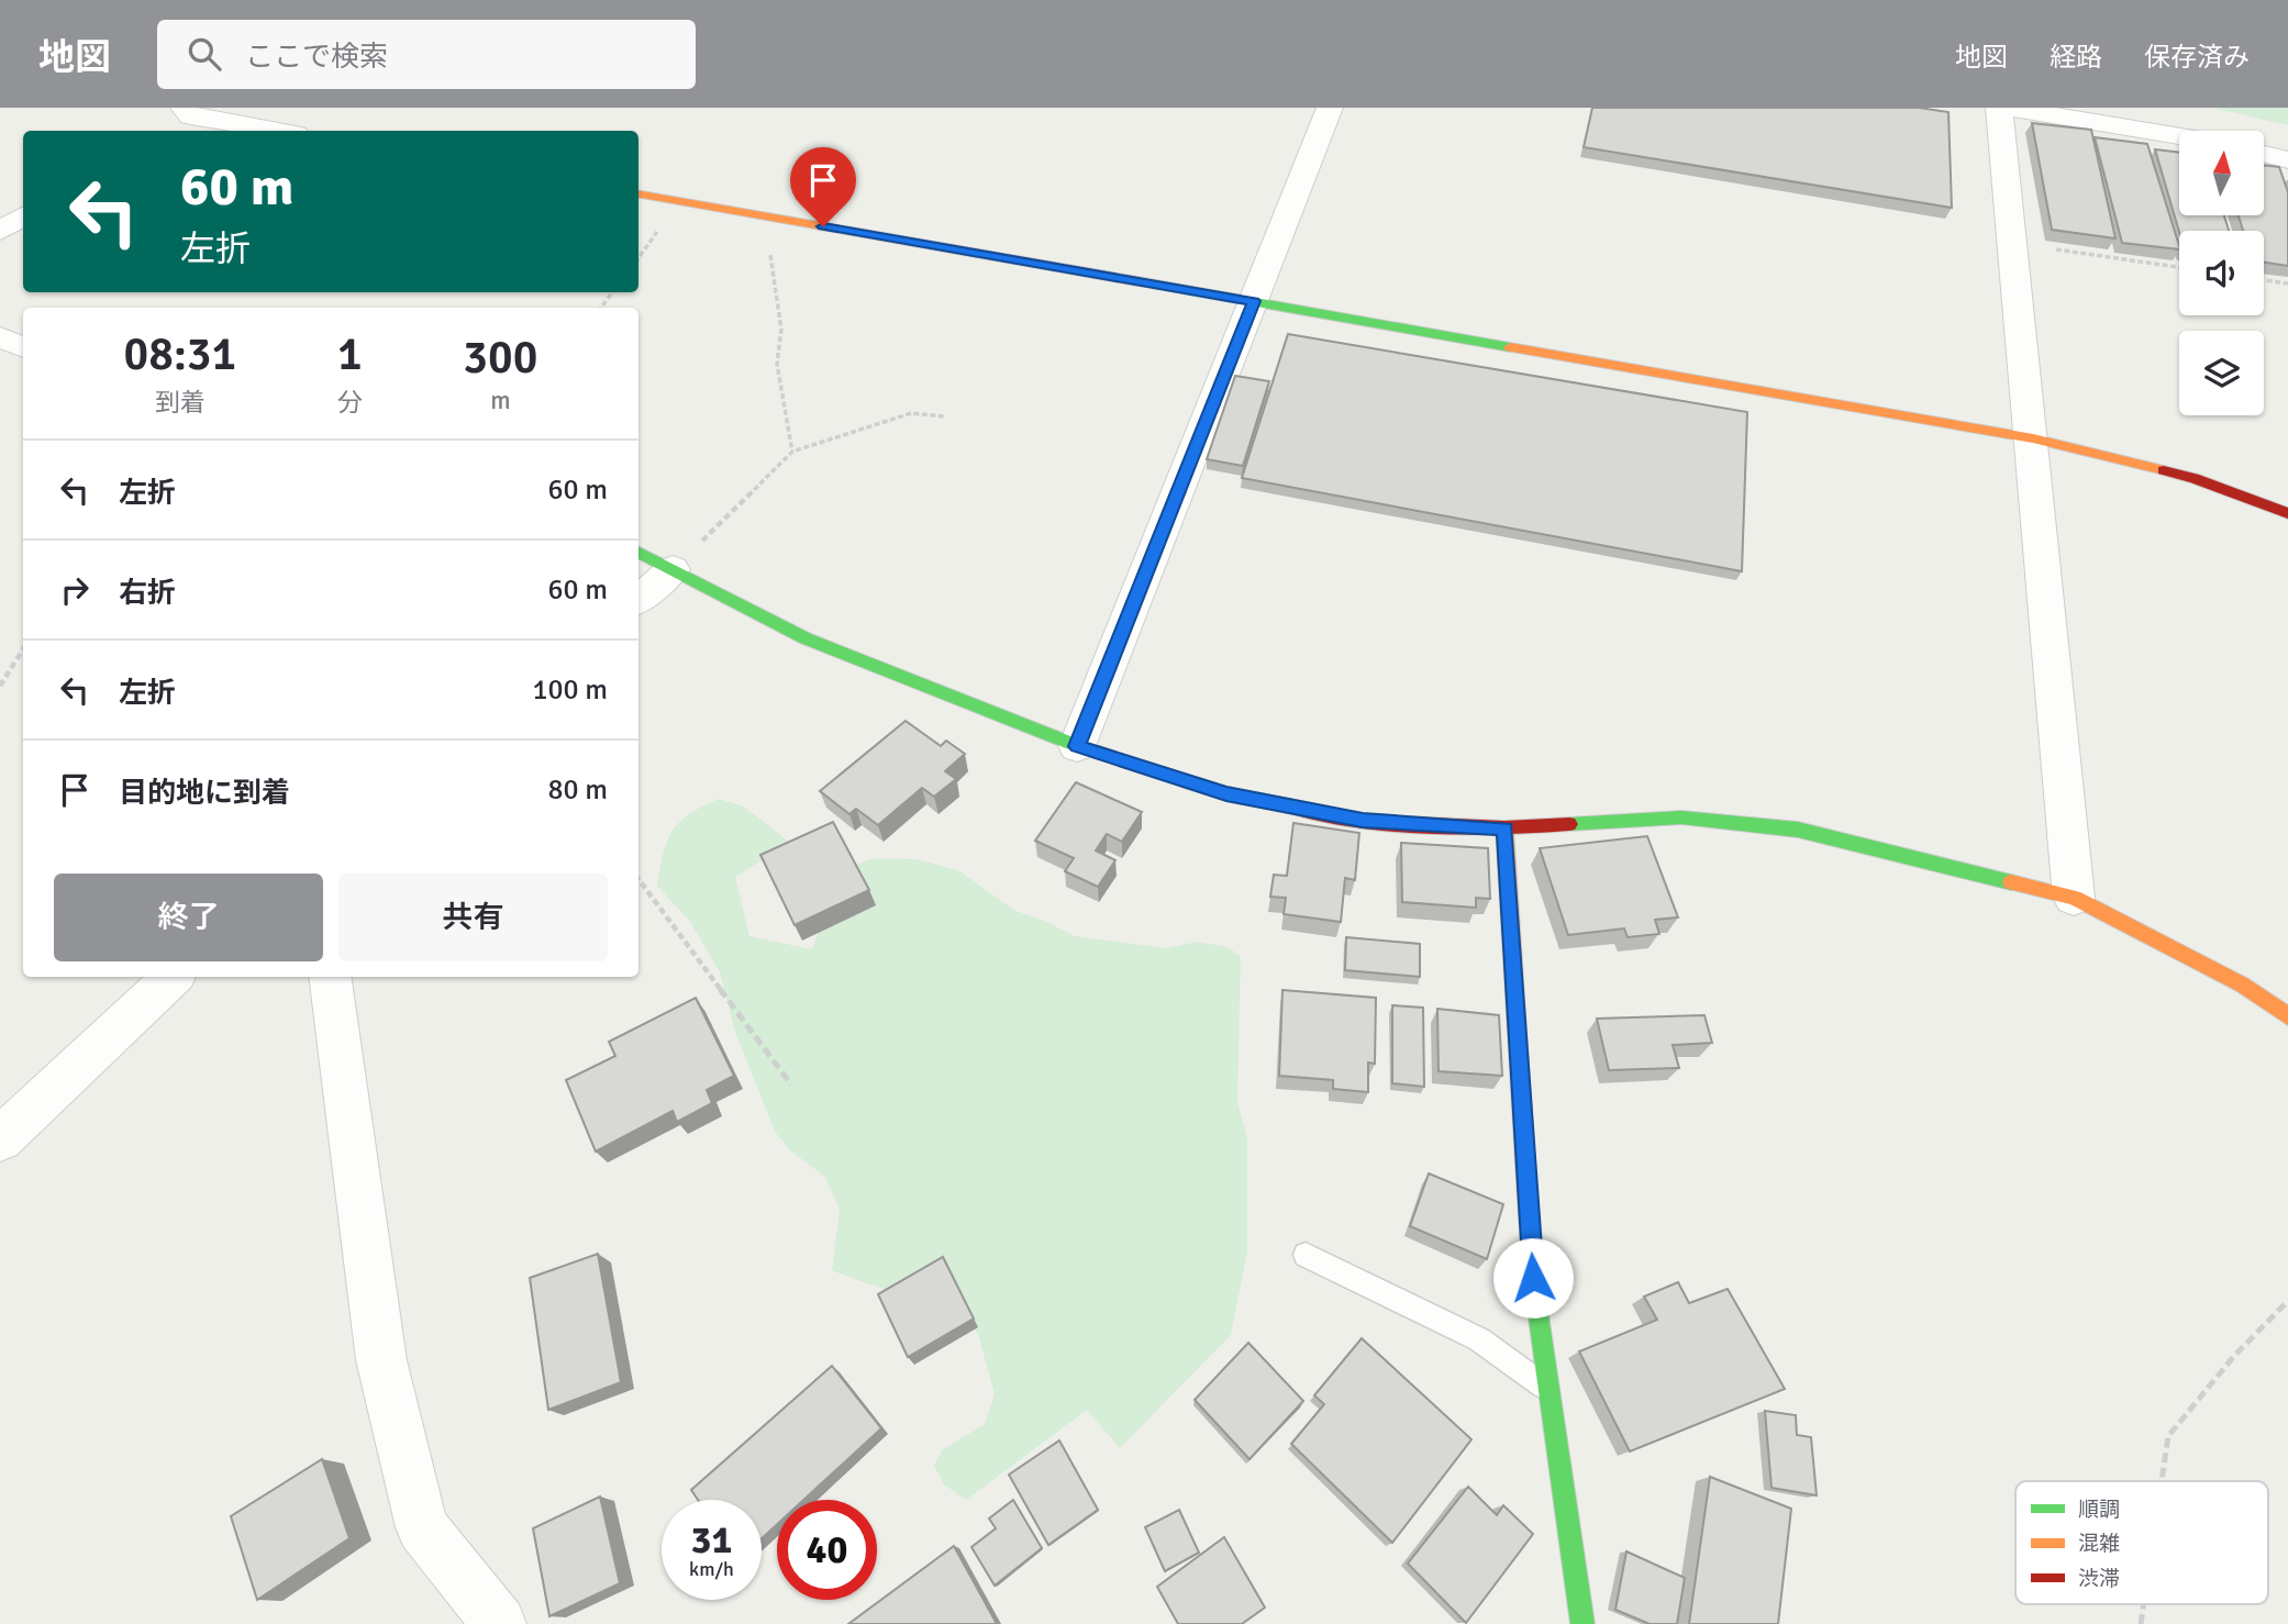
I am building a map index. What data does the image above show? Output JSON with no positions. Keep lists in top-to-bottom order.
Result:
{
  "legend": ["順調", "混雑", "渋滞"],
  "north": "top",
  "page": {
    "header": "地図",
    "search": "ここで検索",
    "nav": ["地図", "経路", "保存済み"],
    "turn": ["60 m", "左折"],
    "eta": [
      "08:31",
      "到着",
      "1",
      "分",
      "300",
      "m"
    ],
    "list": [
      {
        "name": "左折",
        "value": "60 m"
      },
      {
        "name": "右折",
        "value": "60 m"
      },
      {
        "name": "左折",
        "value": "100 m"
      },
      {
        "name": "目的地に到着",
        "value": "80 m"
      }
    ],
    "buttons": ["終了", "共有"],
    "speed": "31 km/h",
    "limit": "40"
  }
}
